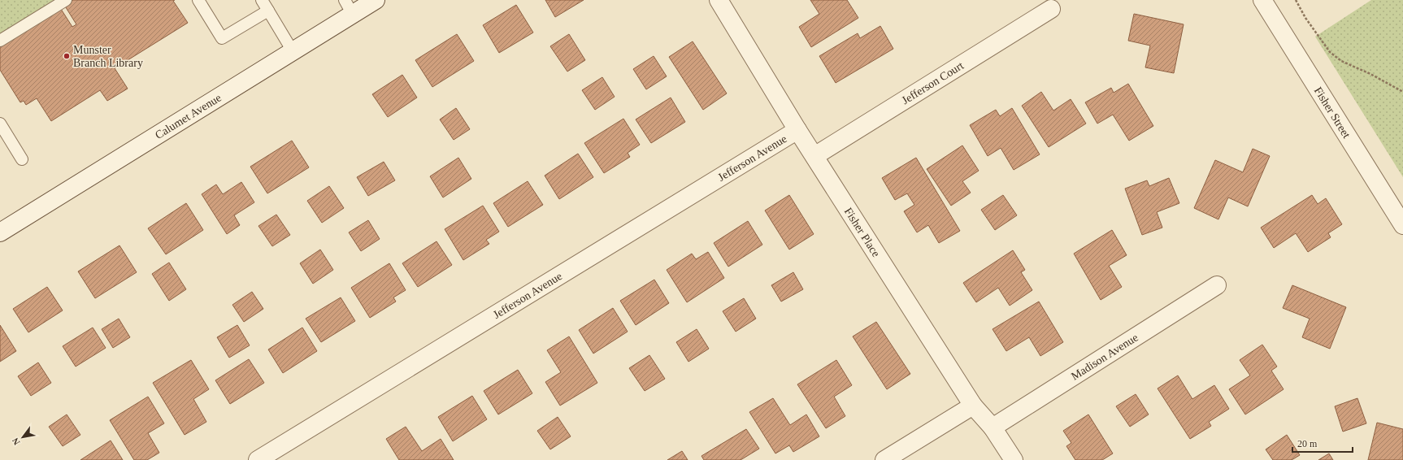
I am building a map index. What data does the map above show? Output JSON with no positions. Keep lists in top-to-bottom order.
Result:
{
  "streets": {
    "street": [
      "Jefferson Court",
      "Fisher Street",
      "Calumet Avenue",
      "Jefferson Avenue",
      "Fisher Place",
      "Madison Avenue"
    ]
  },
  "crossings": [
    ["Jefferson Court", "Fisher Place"],
    ["Jefferson Avenue", "Fisher Place"],
    ["Fisher Place", "Madison Avenue"]
  ],
  "places": ["Munster Branch Library"],
  "scale_bar": "20 m",
  "north": "bottom left"
}
